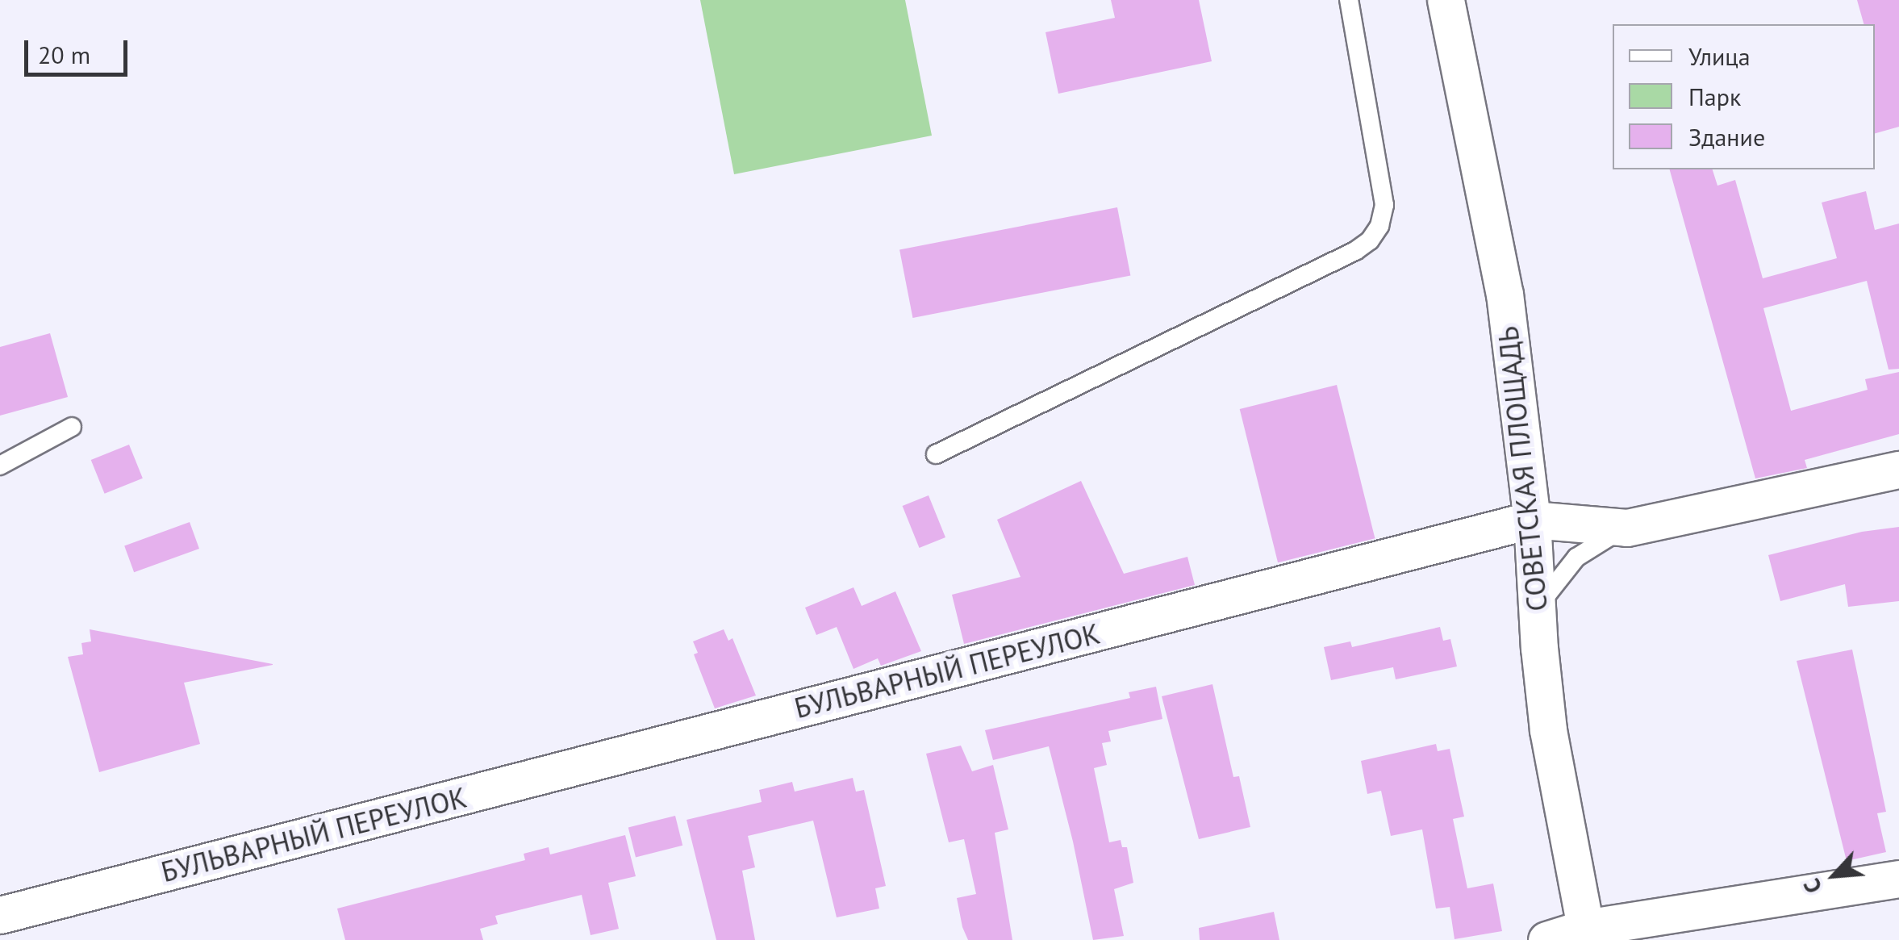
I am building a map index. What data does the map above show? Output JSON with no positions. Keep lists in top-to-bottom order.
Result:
{
  "streets": {
    "street": ["СОВЕТСКАЯ ПЛОЩАДЬ", "БУЛЬВАРНЫЙ ПЕРЕУЛОК"]
  },
  "crossings": [
    ["СОВЕТСКАЯ ПЛОЩАДЬ", "БУЛЬВАРНЫЙ ПЕРЕУЛОК"]
  ],
  "legend": ["Улица", "Парк", "Здание"],
  "scale_bar": "20 m",
  "north": "bottom left"
}
